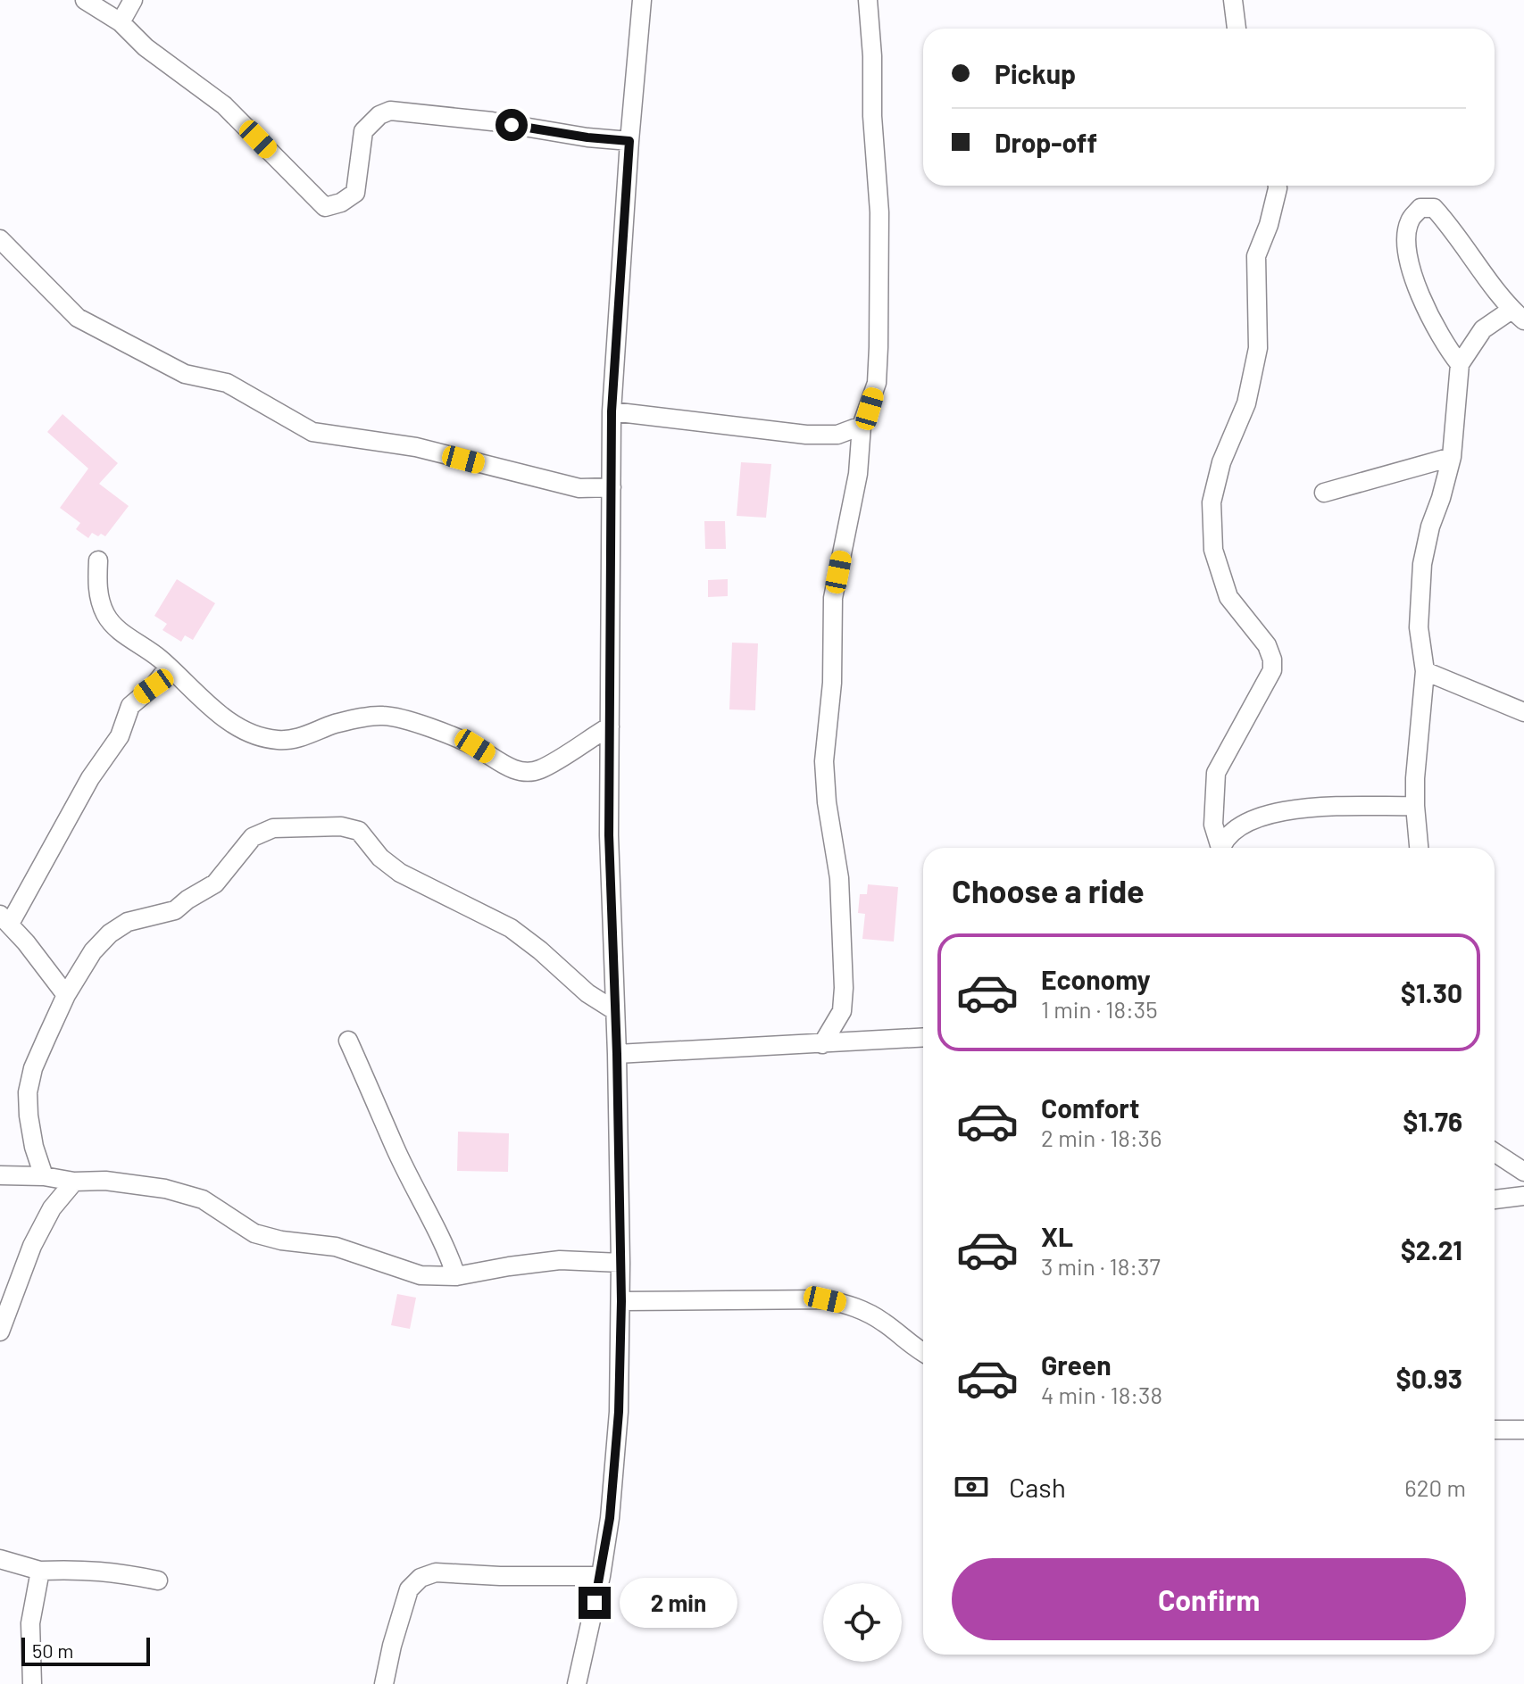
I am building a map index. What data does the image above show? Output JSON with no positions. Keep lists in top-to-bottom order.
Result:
{
  "scale_bar": "50 m",
  "page": {
    "banner": ["Pickup", "Drop-off"],
    "heading": "Choose a ride",
    "list": [
      {
        "name": "Economy",
        "note": "1 min · 18:35",
        "value": "$1.30"
      },
      {
        "name": "Comfort",
        "note": "2 min · 18:36",
        "value": "$1.76"
      },
      {
        "name": "XL",
        "note": "3 min · 18:37",
        "value": "$2.21"
      },
      {
        "name": "Green",
        "note": "4 min · 18:38",
        "value": "$0.93"
      }
    ],
    "pay": ["Cash", "620 m"],
    "buttons": "Confirm",
    "bubble": "2 min",
    "scale": "50 m"
  }
}
